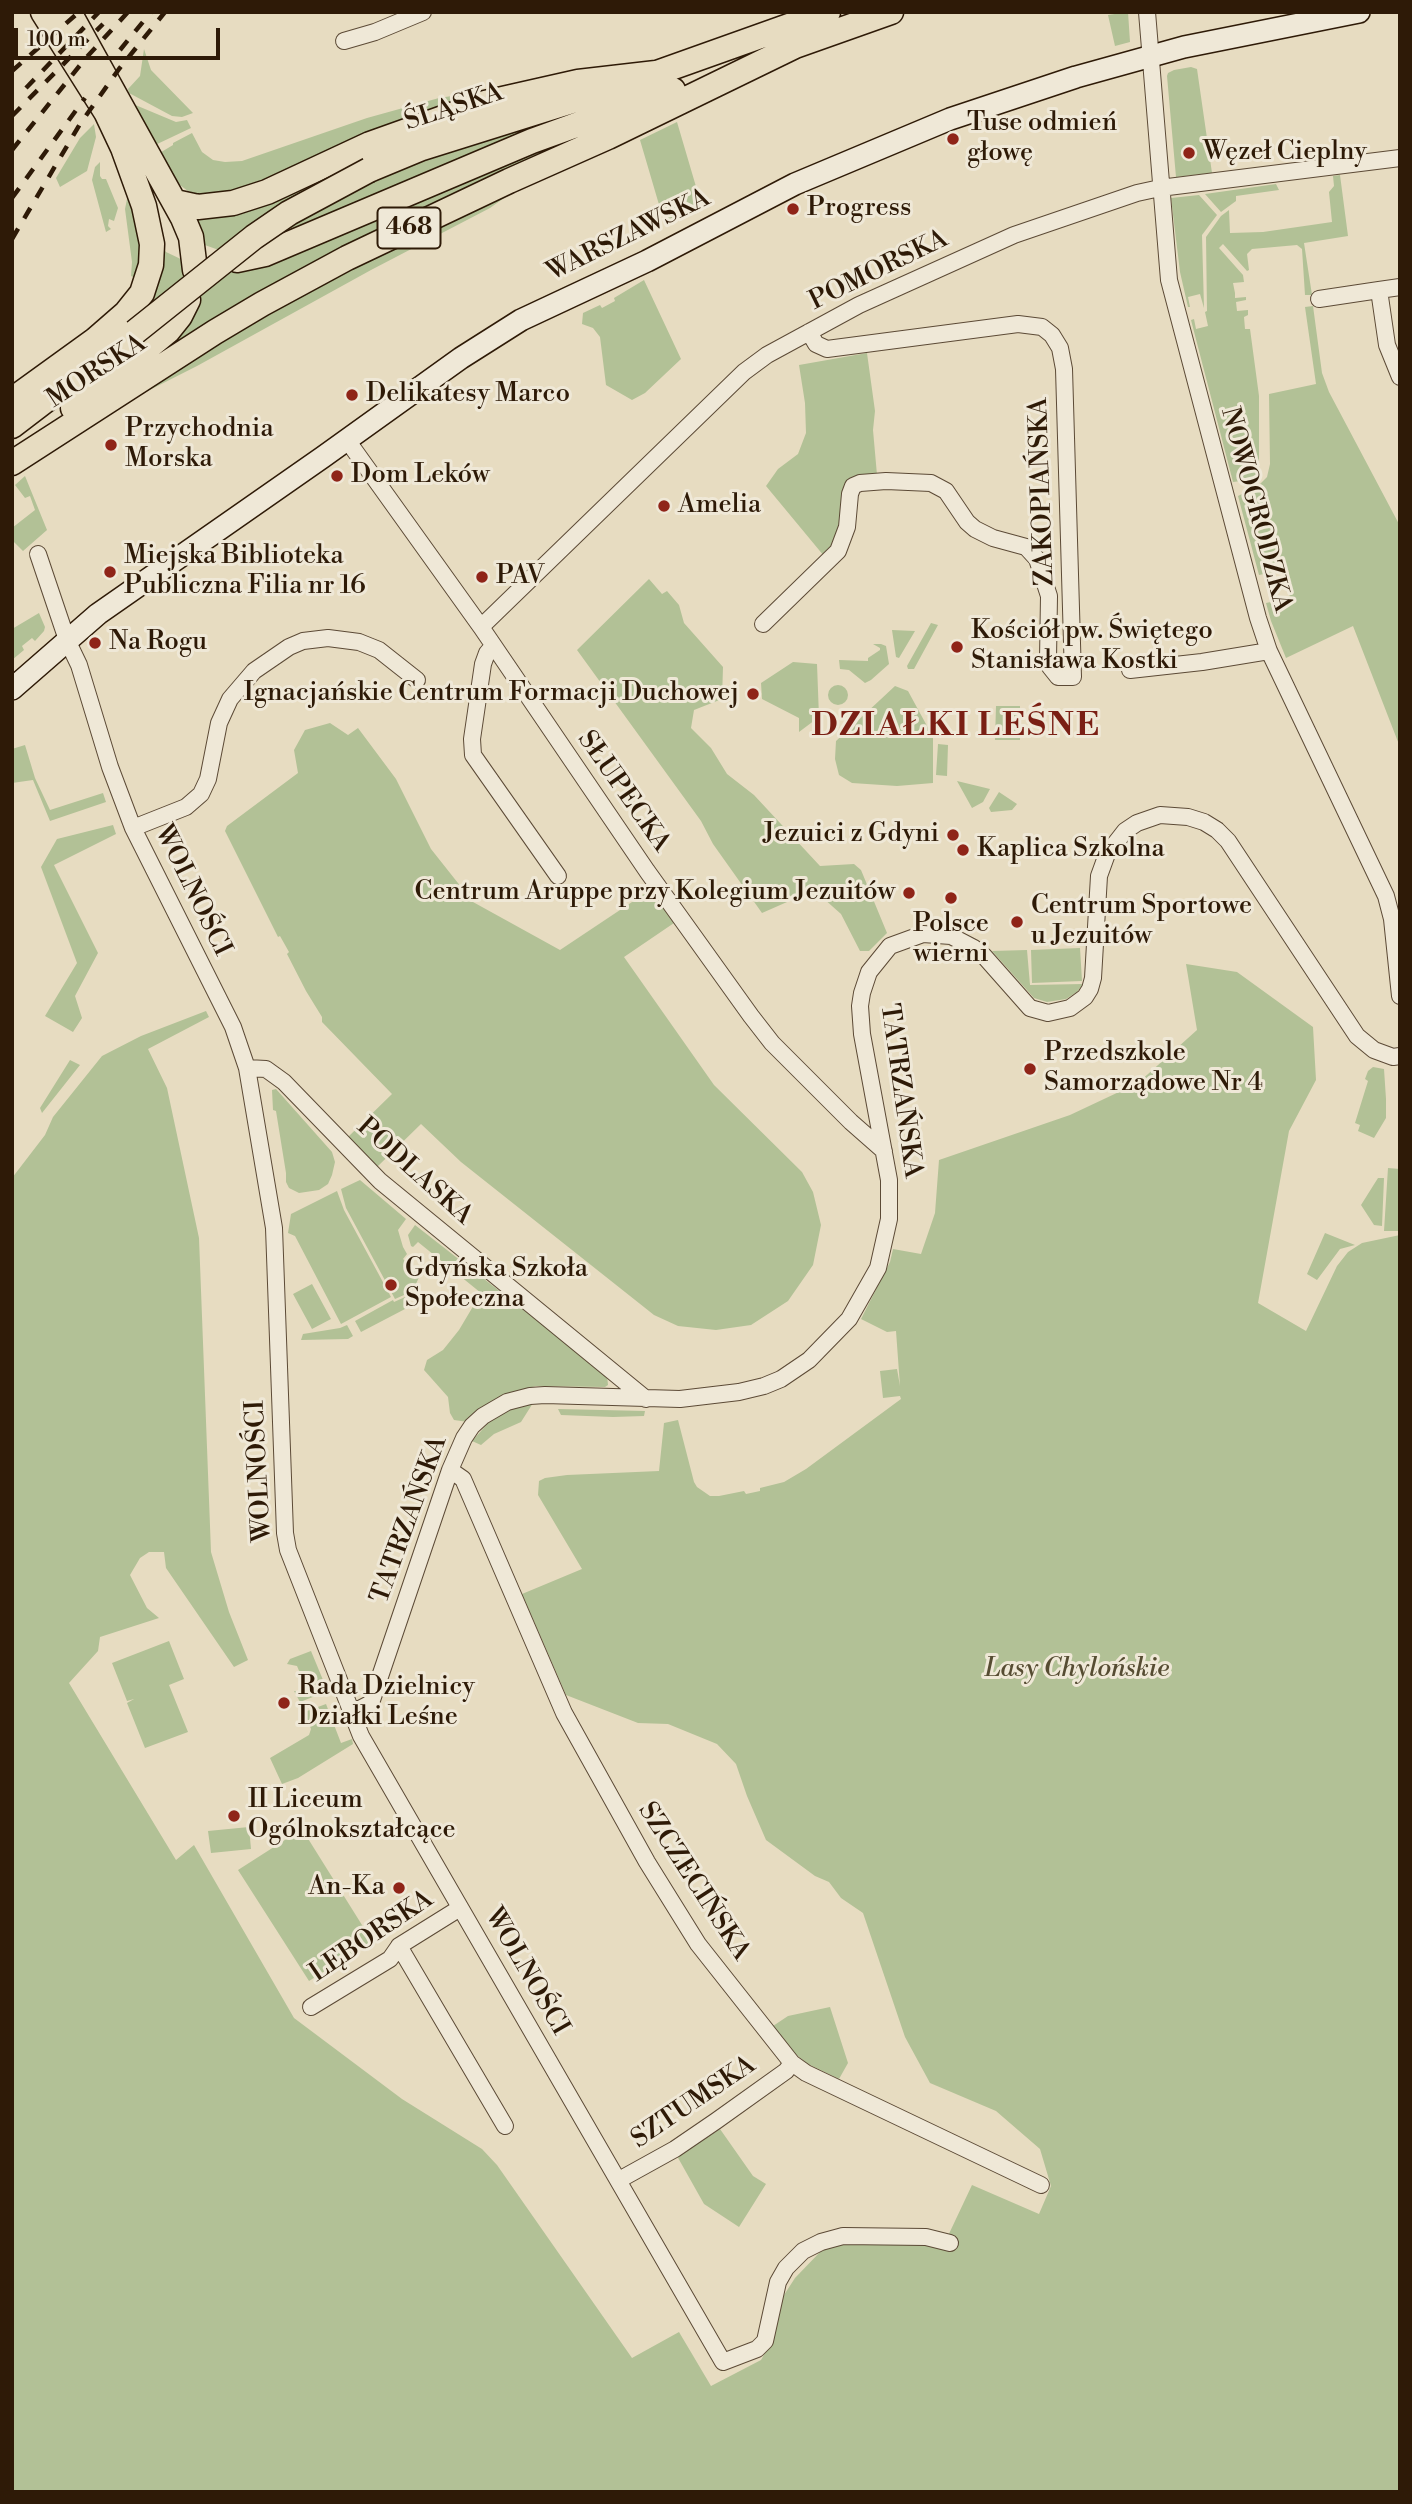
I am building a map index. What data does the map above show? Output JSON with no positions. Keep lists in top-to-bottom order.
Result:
{
  "streets": {
    "main road": ["ŚLĄSKA", "468", "MORSKA"],
    "street": [
      "WARSZAWSKA",
      "POMORSKA",
      "ZAKOPIAŃSKA",
      "NOWOGRODZKA",
      "SŁUPECKA",
      "WOLNOŚCI",
      "TATRZAŃSKA",
      "PODLASKA",
      "SZCZECIŃSKA",
      "LĘBORSKA",
      "SZTUMSKA"
    ]
  },
  "crossings": [
    ["ŚLĄSKA", "MORSKA"],
    ["468", "MORSKA"],
    ["WARSZAWSKA", "NOWOGRODZKA"],
    ["WARSZAWSKA", "SŁUPECKA"],
    ["WARSZAWSKA", "WOLNOŚCI"],
    ["POMORSKA", "ZAKOPIAŃSKA"],
    ["POMORSKA", "NOWOGRODZKA"],
    ["POMORSKA", "SŁUPECKA"],
    ["SŁUPECKA", "TATRZAŃSKA"],
    ["WOLNOŚCI", "TATRZAŃSKA"],
    ["WOLNOŚCI", "PODLASKA"],
    ["WOLNOŚCI", "LĘBORSKA"],
    ["WOLNOŚCI", "SZTUMSKA"],
    ["TATRZAŃSKA", "PODLASKA"],
    ["TATRZAŃSKA", "SZCZECIŃSKA"],
    ["SZCZECIŃSKA", "SZTUMSKA"]
  ],
  "districts": ["DZIAŁKI LEŚNE"],
  "parks": ["Lasy Chylońskie"],
  "places": [
    "Tuse odmień głowę",
    "Węzeł Cieplny",
    "Progress",
    "Delikatesy Marco",
    "Przychodnia Morska",
    "Dom Leków",
    "Amelia",
    "Miejska Biblioteka Publiczna Filia nr 16",
    "PAV",
    "Na Rogu",
    "Kościół pw. Świętego Stanisława Kostki",
    "Ignacjańskie Centrum Formacji Duchowej",
    "Jezuici z Gdyni",
    "Kaplica Szkolna",
    "Centrum Aruppe przy Kolegium Jezuitów",
    "Polsce wierni",
    "Centrum Sportowe u Jezuitów",
    "Przedszkole Samorządowe Nr 4",
    "Gdyńska Szkoła Społeczna",
    "Rada Dzielnicy Działki Leśne",
    "II Liceum Ogólnokształcące",
    "An-Ka"
  ],
  "scale_bar": "100 m"
}
